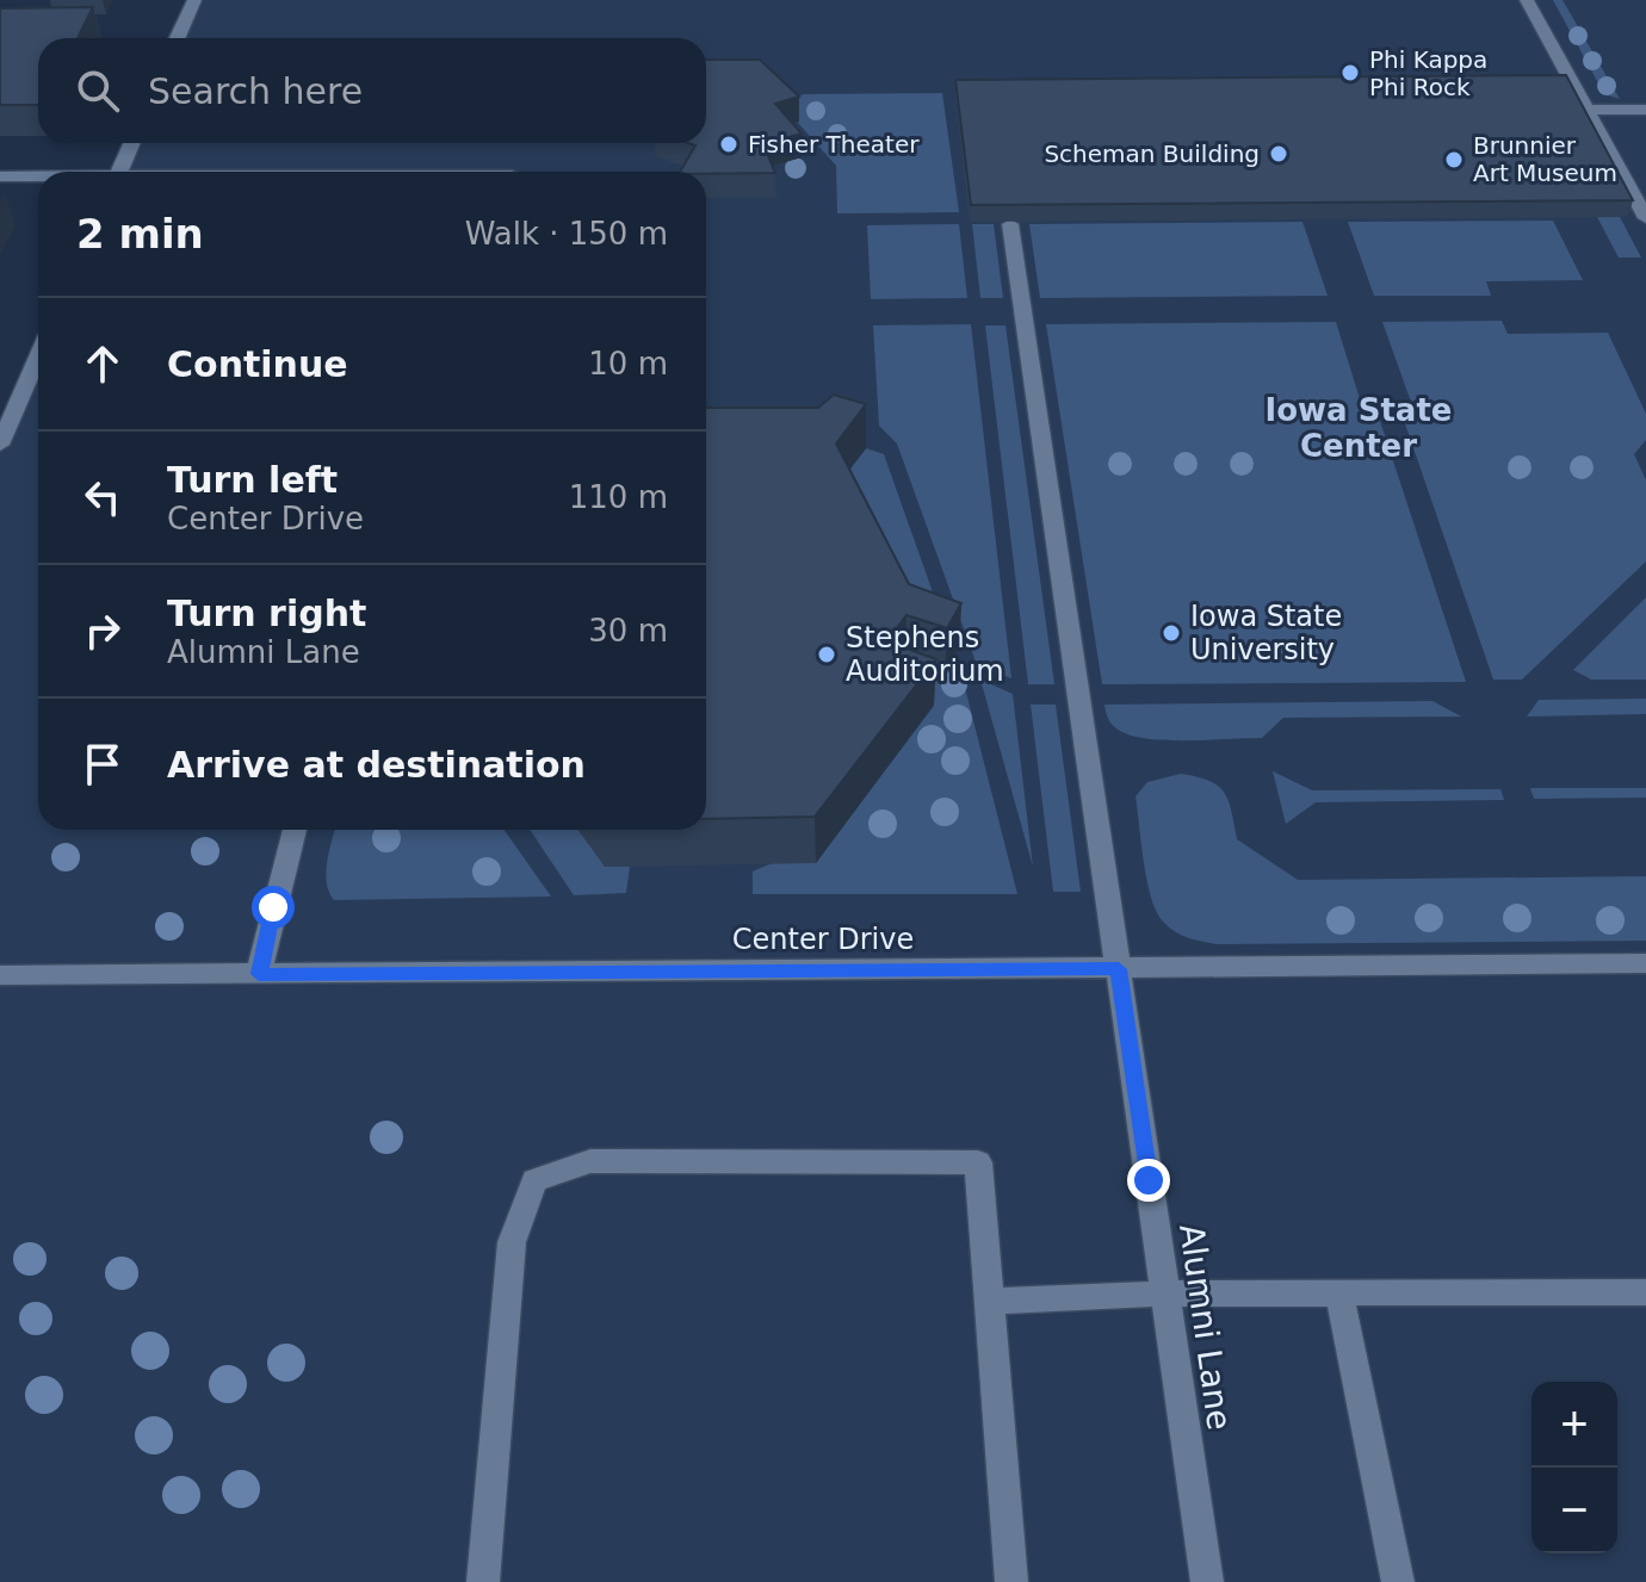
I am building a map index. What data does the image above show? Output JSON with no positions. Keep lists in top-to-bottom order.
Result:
{
  "streets": {
    "street": ["Center Drive", "Alumni Lane"]
  },
  "crossings": [
    ["Center Drive", "Alumni Lane"]
  ],
  "districts": ["Iowa State Center"],
  "places": [
    "Phi Kappa Phi Rock",
    "Fisher Theater",
    "Scheman Building",
    "Brunnier Art Museum",
    "Iowa State University",
    "Stephens Auditorium"
  ],
  "page": {
    "search": "Search here",
    "heading": ["2 min", "Walk · 150 m"],
    "list": [
      ["Continue", "10 m"],
      ["Turn left", "Center Drive", "110 m"],
      ["Turn right", "Alumni Lane", "30 m"],
      "Arrive at destination"
    ],
    "map_buttons": ["+", "−"]
  }
}
